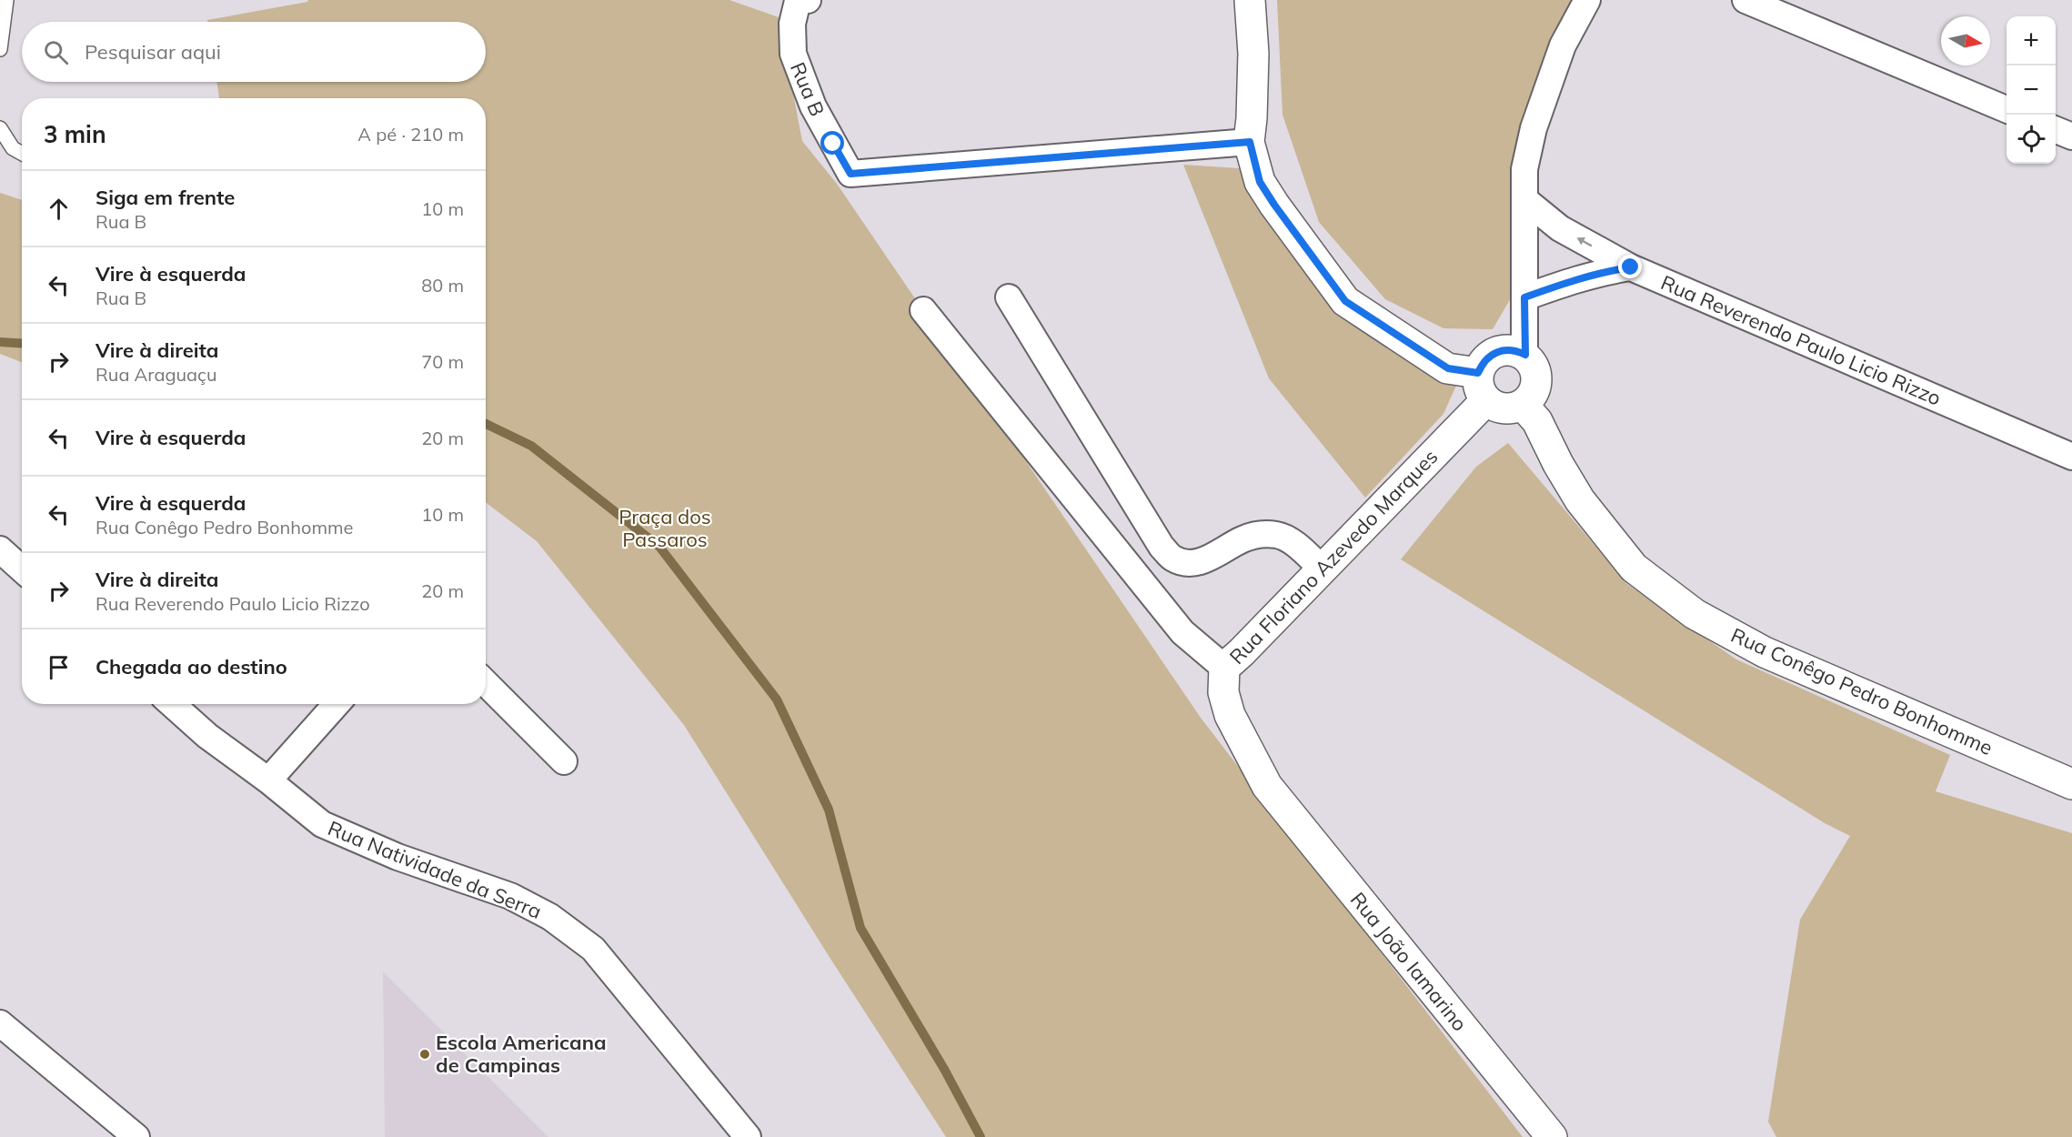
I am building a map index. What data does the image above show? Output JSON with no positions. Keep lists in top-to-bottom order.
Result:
{
  "streets": {
    "main road": ["Rua Floriano Azevedo Marques", "Rua Conêgo Pedro Bonhomme", "Rua João Iamarino"],
    "street": ["Rua B", "Rua Reverendo Paulo Licio Rizzo", "Rua Natividade da Serra"]
  },
  "crossings": [
    ["Rua Floriano Azevedo Marques", "Rua Conêgo Pedro Bonhomme"],
    ["Rua Floriano Azevedo Marques", "Rua João Iamarino"]
  ],
  "parks": ["Praça dos Passaros"],
  "places": ["Escola Americana de Campinas"],
  "north": "right",
  "page": {
    "map_buttons": ["+", "−"],
    "search": "Pesquisar aqui",
    "heading": ["3 min", "A pé · 210 m"],
    "list": [
      ["Siga em frente", "Rua B", "10 m"],
      ["Vire à esquerda", "Rua B", "80 m"],
      ["Vire à direita", "Rua Araguaçu", "70 m"],
      ["Vire à esquerda", "20 m"],
      ["Vire à esquerda", "Rua Conêgo Pedro Bonhomme", "10 m"],
      ["Vire à direita", "Rua Reverendo Paulo Licio Rizzo", "20 m"],
      "Chegada ao destino"
    ]
  }
}
